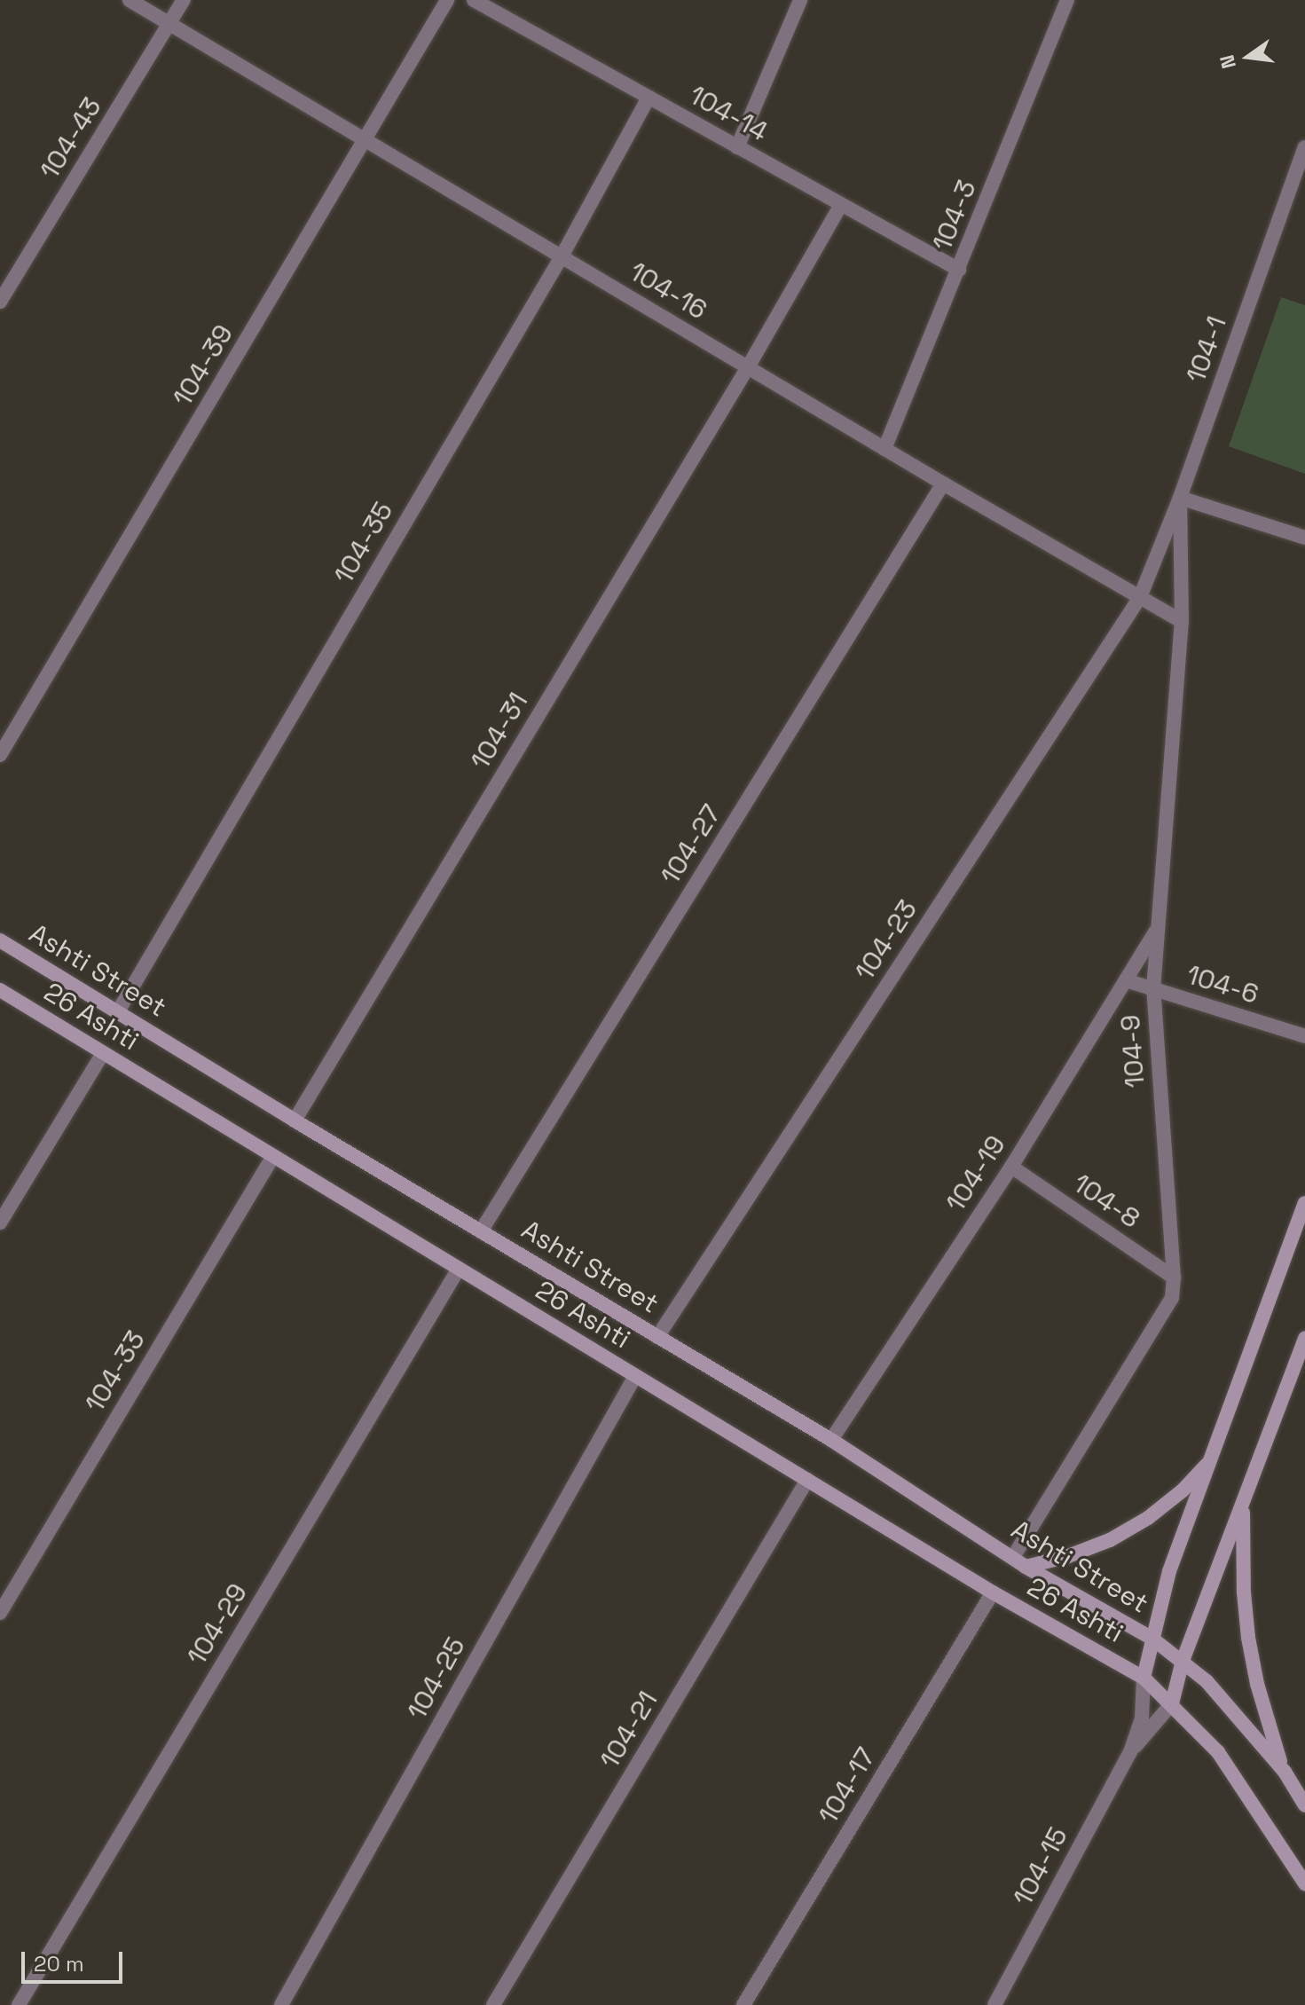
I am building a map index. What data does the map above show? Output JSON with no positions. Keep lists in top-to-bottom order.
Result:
{
  "streets": {
    "main road": ["Ashti Street", "26 Ashti"],
    "street": [
      "104-14",
      "104-43",
      "104-3",
      "104-16",
      "104-1",
      "104-39",
      "104-35",
      "104-31",
      "104-27",
      "104-23",
      "104-6",
      "104-9",
      "104-19",
      "104-8",
      "104-33",
      "104-29",
      "104-25",
      "104-21",
      "104-17",
      "104-15"
    ]
  },
  "crossings": [
    ["104-14", "104-3"],
    ["104-14", "104-35"],
    ["104-14", "104-31"],
    ["104-43", "104-16"],
    ["104-3", "104-16"],
    ["104-16", "104-39"],
    ["104-16", "104-35"],
    ["104-16", "104-31"],
    ["104-16", "104-27"],
    ["104-16", "104-23"],
    ["104-16", "104-9"],
    ["104-1", "104-23"],
    ["104-1", "104-9"],
    ["104-35", "Ashti Street"],
    ["104-31", "Ashti Street"],
    ["104-27", "Ashti Street"],
    ["104-23", "Ashti Street"],
    ["Ashti Street", "104-9"],
    ["Ashti Street", "104-19"],
    ["104-6", "104-9"],
    ["104-6", "104-19"],
    ["26 Ashti", "104-33"],
    ["26 Ashti", "104-29"],
    ["26 Ashti", "104-25"],
    ["26 Ashti", "104-21"],
    ["26 Ashti", "104-17"],
    ["26 Ashti", "104-15"],
    ["104-9", "104-19"],
    ["104-9", "104-8"],
    ["104-19", "104-8"]
  ],
  "scale_bar": "20 m",
  "north": "left"
}
